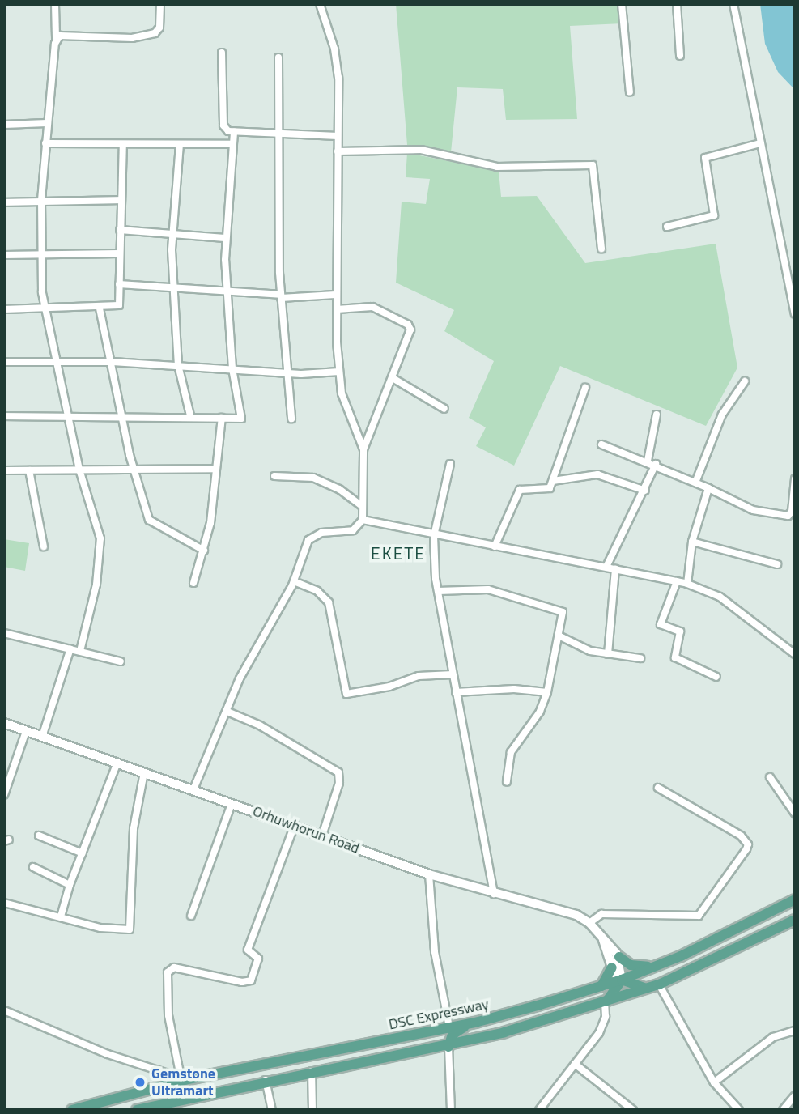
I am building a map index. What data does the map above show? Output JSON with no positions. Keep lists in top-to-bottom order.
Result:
{
  "streets": {
    "main road": ["DSC Expressway"],
    "street": ["Orhuwhorun Road"]
  },
  "districts": ["EKETE"],
  "places": ["Gemstone Ultramart"]
}
